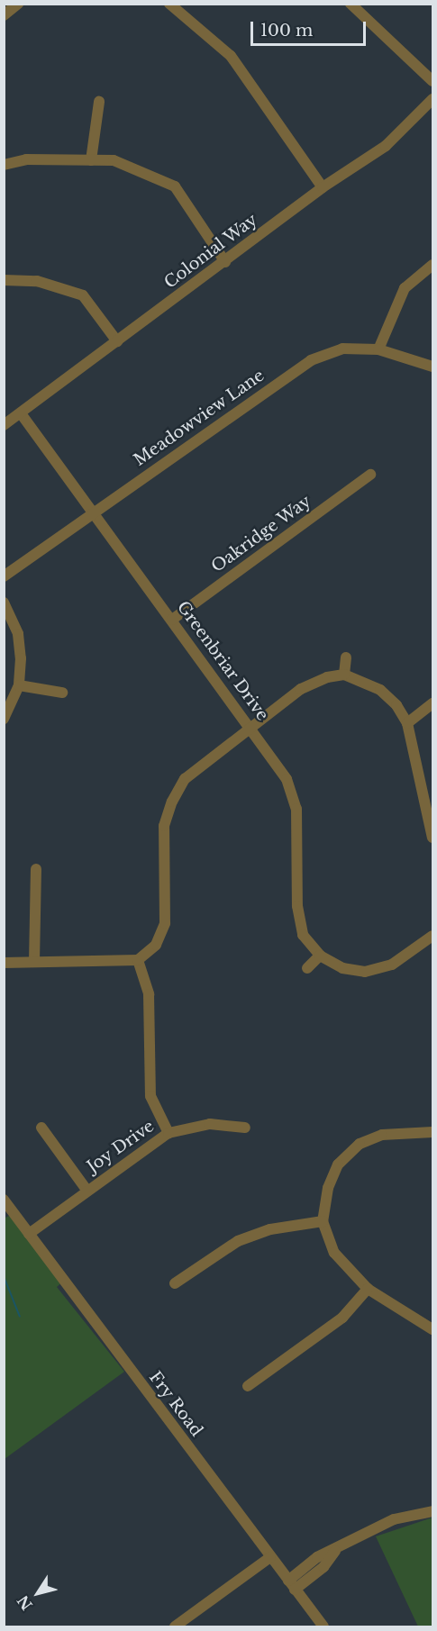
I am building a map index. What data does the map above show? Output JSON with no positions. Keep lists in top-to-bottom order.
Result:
{
  "streets": {
    "street": [
      "Colonial Way",
      "Meadowview Lane",
      "Oakridge Way",
      "Greenbriar Drive",
      "Joy Drive",
      "Fry Road"
    ]
  },
  "crossings": [
    ["Colonial Way", "Greenbriar Drive"],
    ["Meadowview Lane", "Greenbriar Drive"],
    ["Oakridge Way", "Greenbriar Drive"],
    ["Joy Drive", "Fry Road"]
  ],
  "scale_bar": "100 m",
  "north": "bottom left"
}
